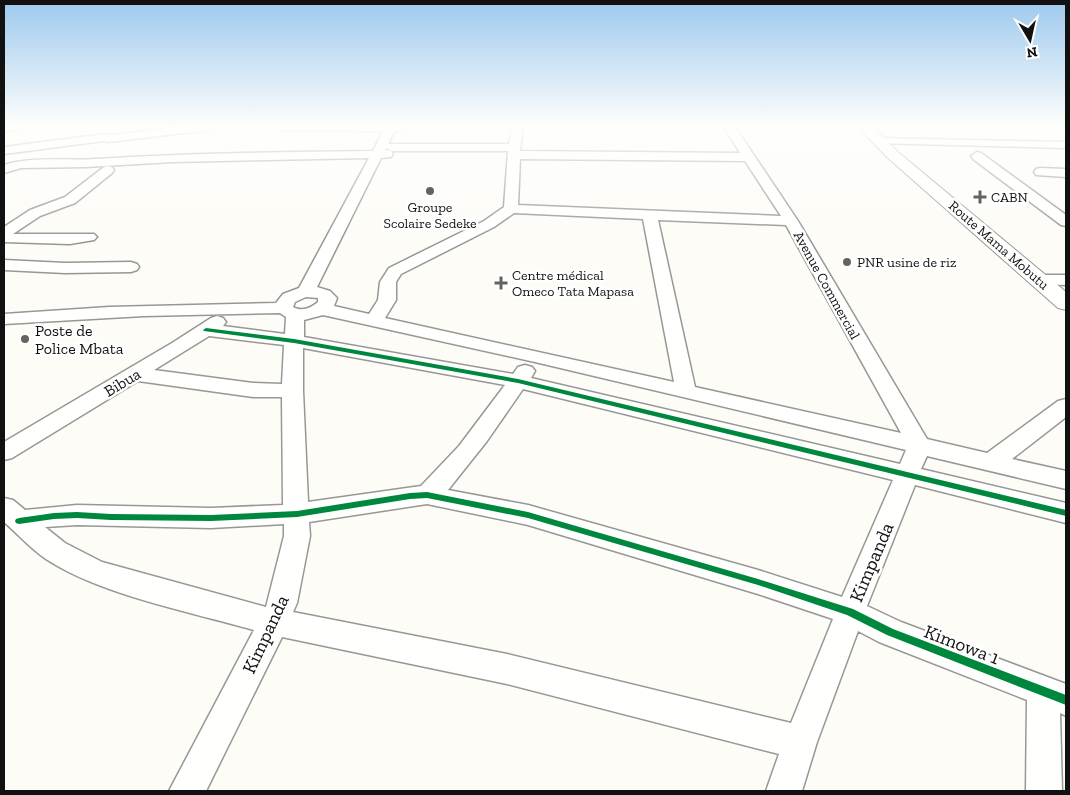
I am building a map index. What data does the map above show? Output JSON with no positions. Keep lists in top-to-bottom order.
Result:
{
  "streets": {
    "street": [
      "Route Mama Mobutu",
      "Avenue Commercial",
      "Bibua",
      "Kimpanda",
      "Kimowa 1"
    ]
  },
  "crossings": [
    ["Avenue Commercial", "Kimpanda"],
    ["Kimpanda", "Kimowa 1"]
  ],
  "places": {
    "other": ["Groupe Scolaire Sedeke", "PNR usine de riz", "Poste de Police Mbata"],
    "health": ["CABN", "Centre médical Omeco Tata Mapasa"]
  },
  "north": "bottom"
}
